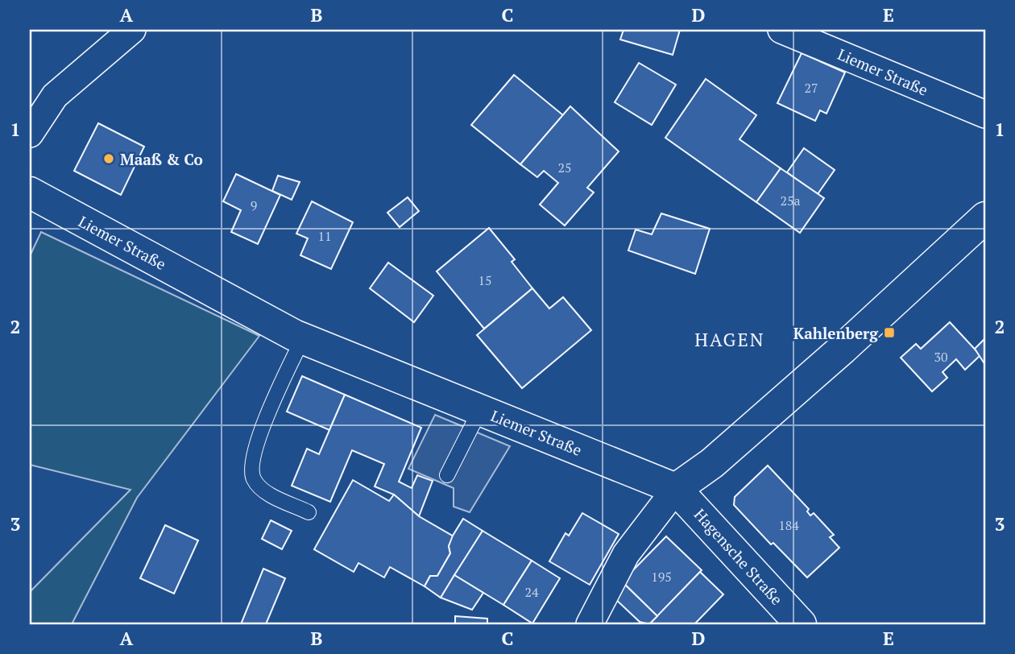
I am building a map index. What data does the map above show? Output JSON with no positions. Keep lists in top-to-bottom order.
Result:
{
  "streets": {
    "main road": ["Liemer Straße", "Hagensche Straße"]
  },
  "crossings": [
    ["Liemer Straße", "Hagensche Straße"]
  ],
  "districts": ["HAGEN"],
  "places": {
    "other": ["Maaß & Co"],
    "transit": ["Kahlenberg"]
  },
  "house_numbers": [
    "27",
    "25",
    "25a",
    "9",
    "11",
    "15",
    "30",
    "184",
    "195",
    "24"
  ],
  "grid": {
    "columns": [
      "A",
      "B",
      "C",
      "D",
      "E"
    ],
    "rows": ["1", "2", "3"]
  }
}
